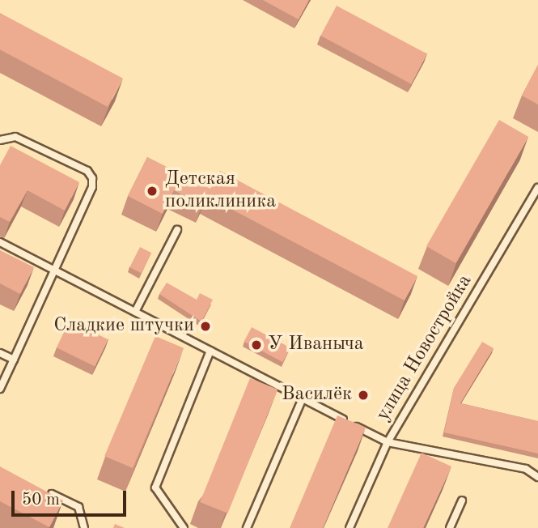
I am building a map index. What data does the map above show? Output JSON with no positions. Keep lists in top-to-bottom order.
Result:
{
  "streets": {
    "lane": ["улица Новостройка"]
  },
  "places": [
    "Детская поликлиника",
    "Сладкие штучки",
    "У Иваныча",
    "Василёк"
  ],
  "scale_bar": "50 m"
}
